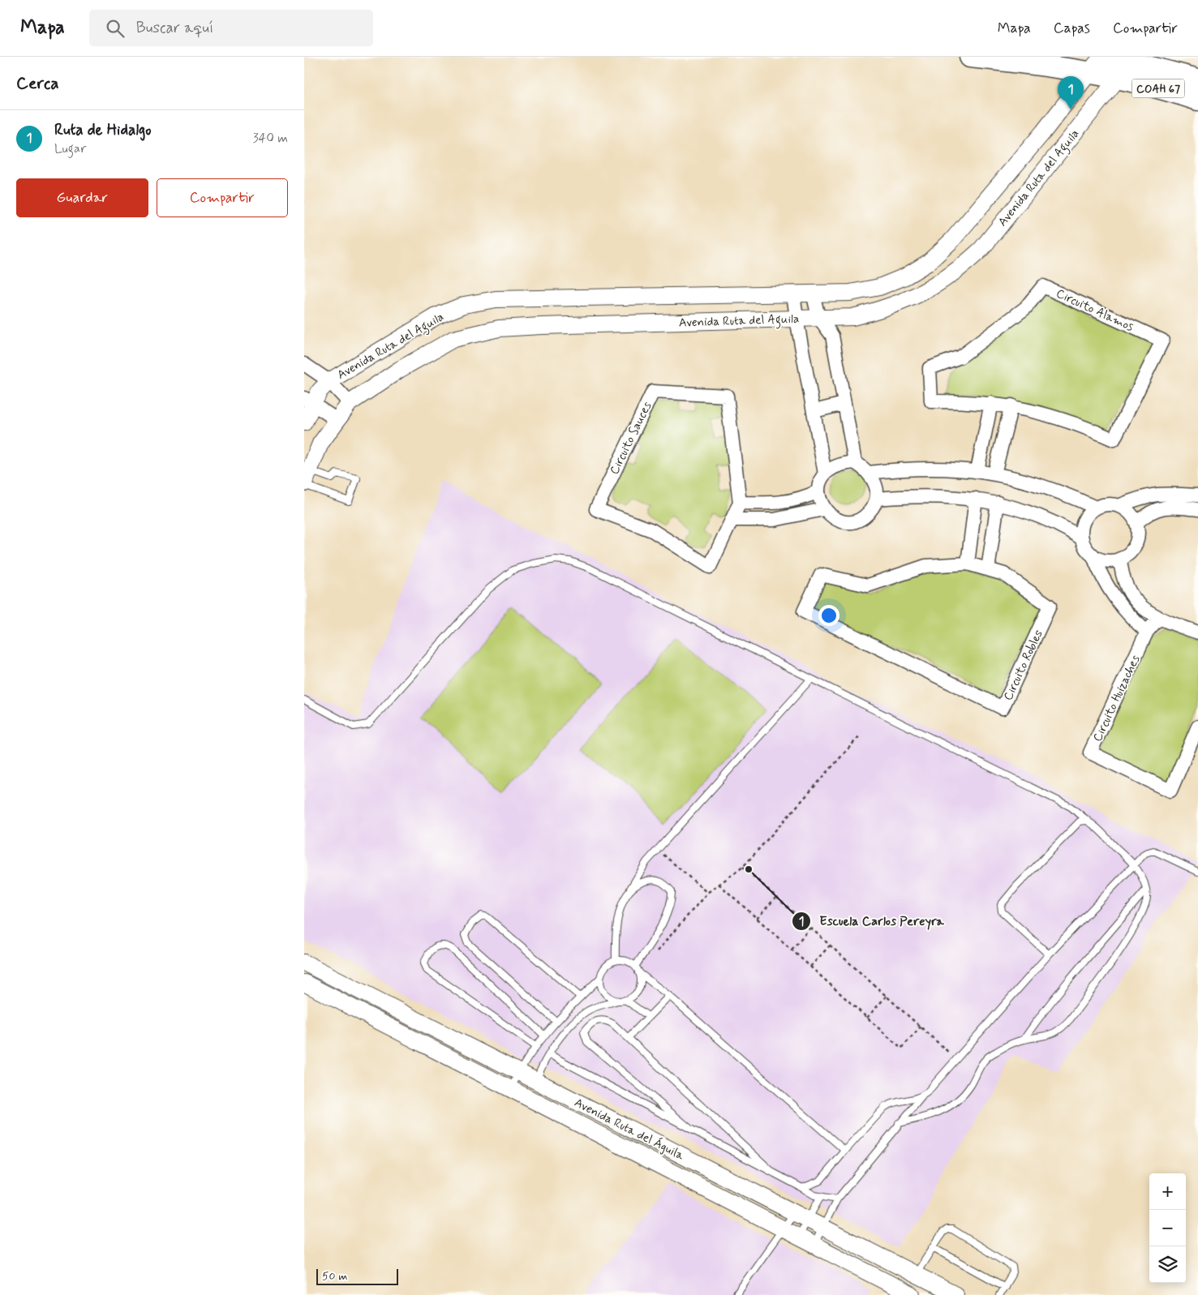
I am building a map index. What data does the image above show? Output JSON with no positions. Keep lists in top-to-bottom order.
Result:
{
  "streets": {
    "main road": ["COAH 67"],
    "street": [
      "Avenida Ruta del Aguila",
      "Circuito Alamos",
      "Circuito Sauces",
      "Circuito Robles",
      "Circuito Huizaches",
      "Avenida Ruta del Águila"
    ]
  },
  "crossings": [
    ["COAH 67", "Avenida Ruta del Aguila"]
  ],
  "places": ["Escuela Carlos Pereyra"],
  "scale_bar": "50 m",
  "page": {
    "header": "Mapa",
    "search": "Buscar aquí",
    "nav": ["Mapa", "Capas", "Compartir"],
    "heading": "Cerca",
    "pins": "1",
    "list": [
      {
        "mark": "1",
        "name": "Ruta de Hidalgo",
        "note": "Lugar",
        "value": "340 m"
      }
    ],
    "buttons": ["Guardar", "Compartir"],
    "map_buttons": ["+", "−"],
    "scale": "50 m"
  }
}
